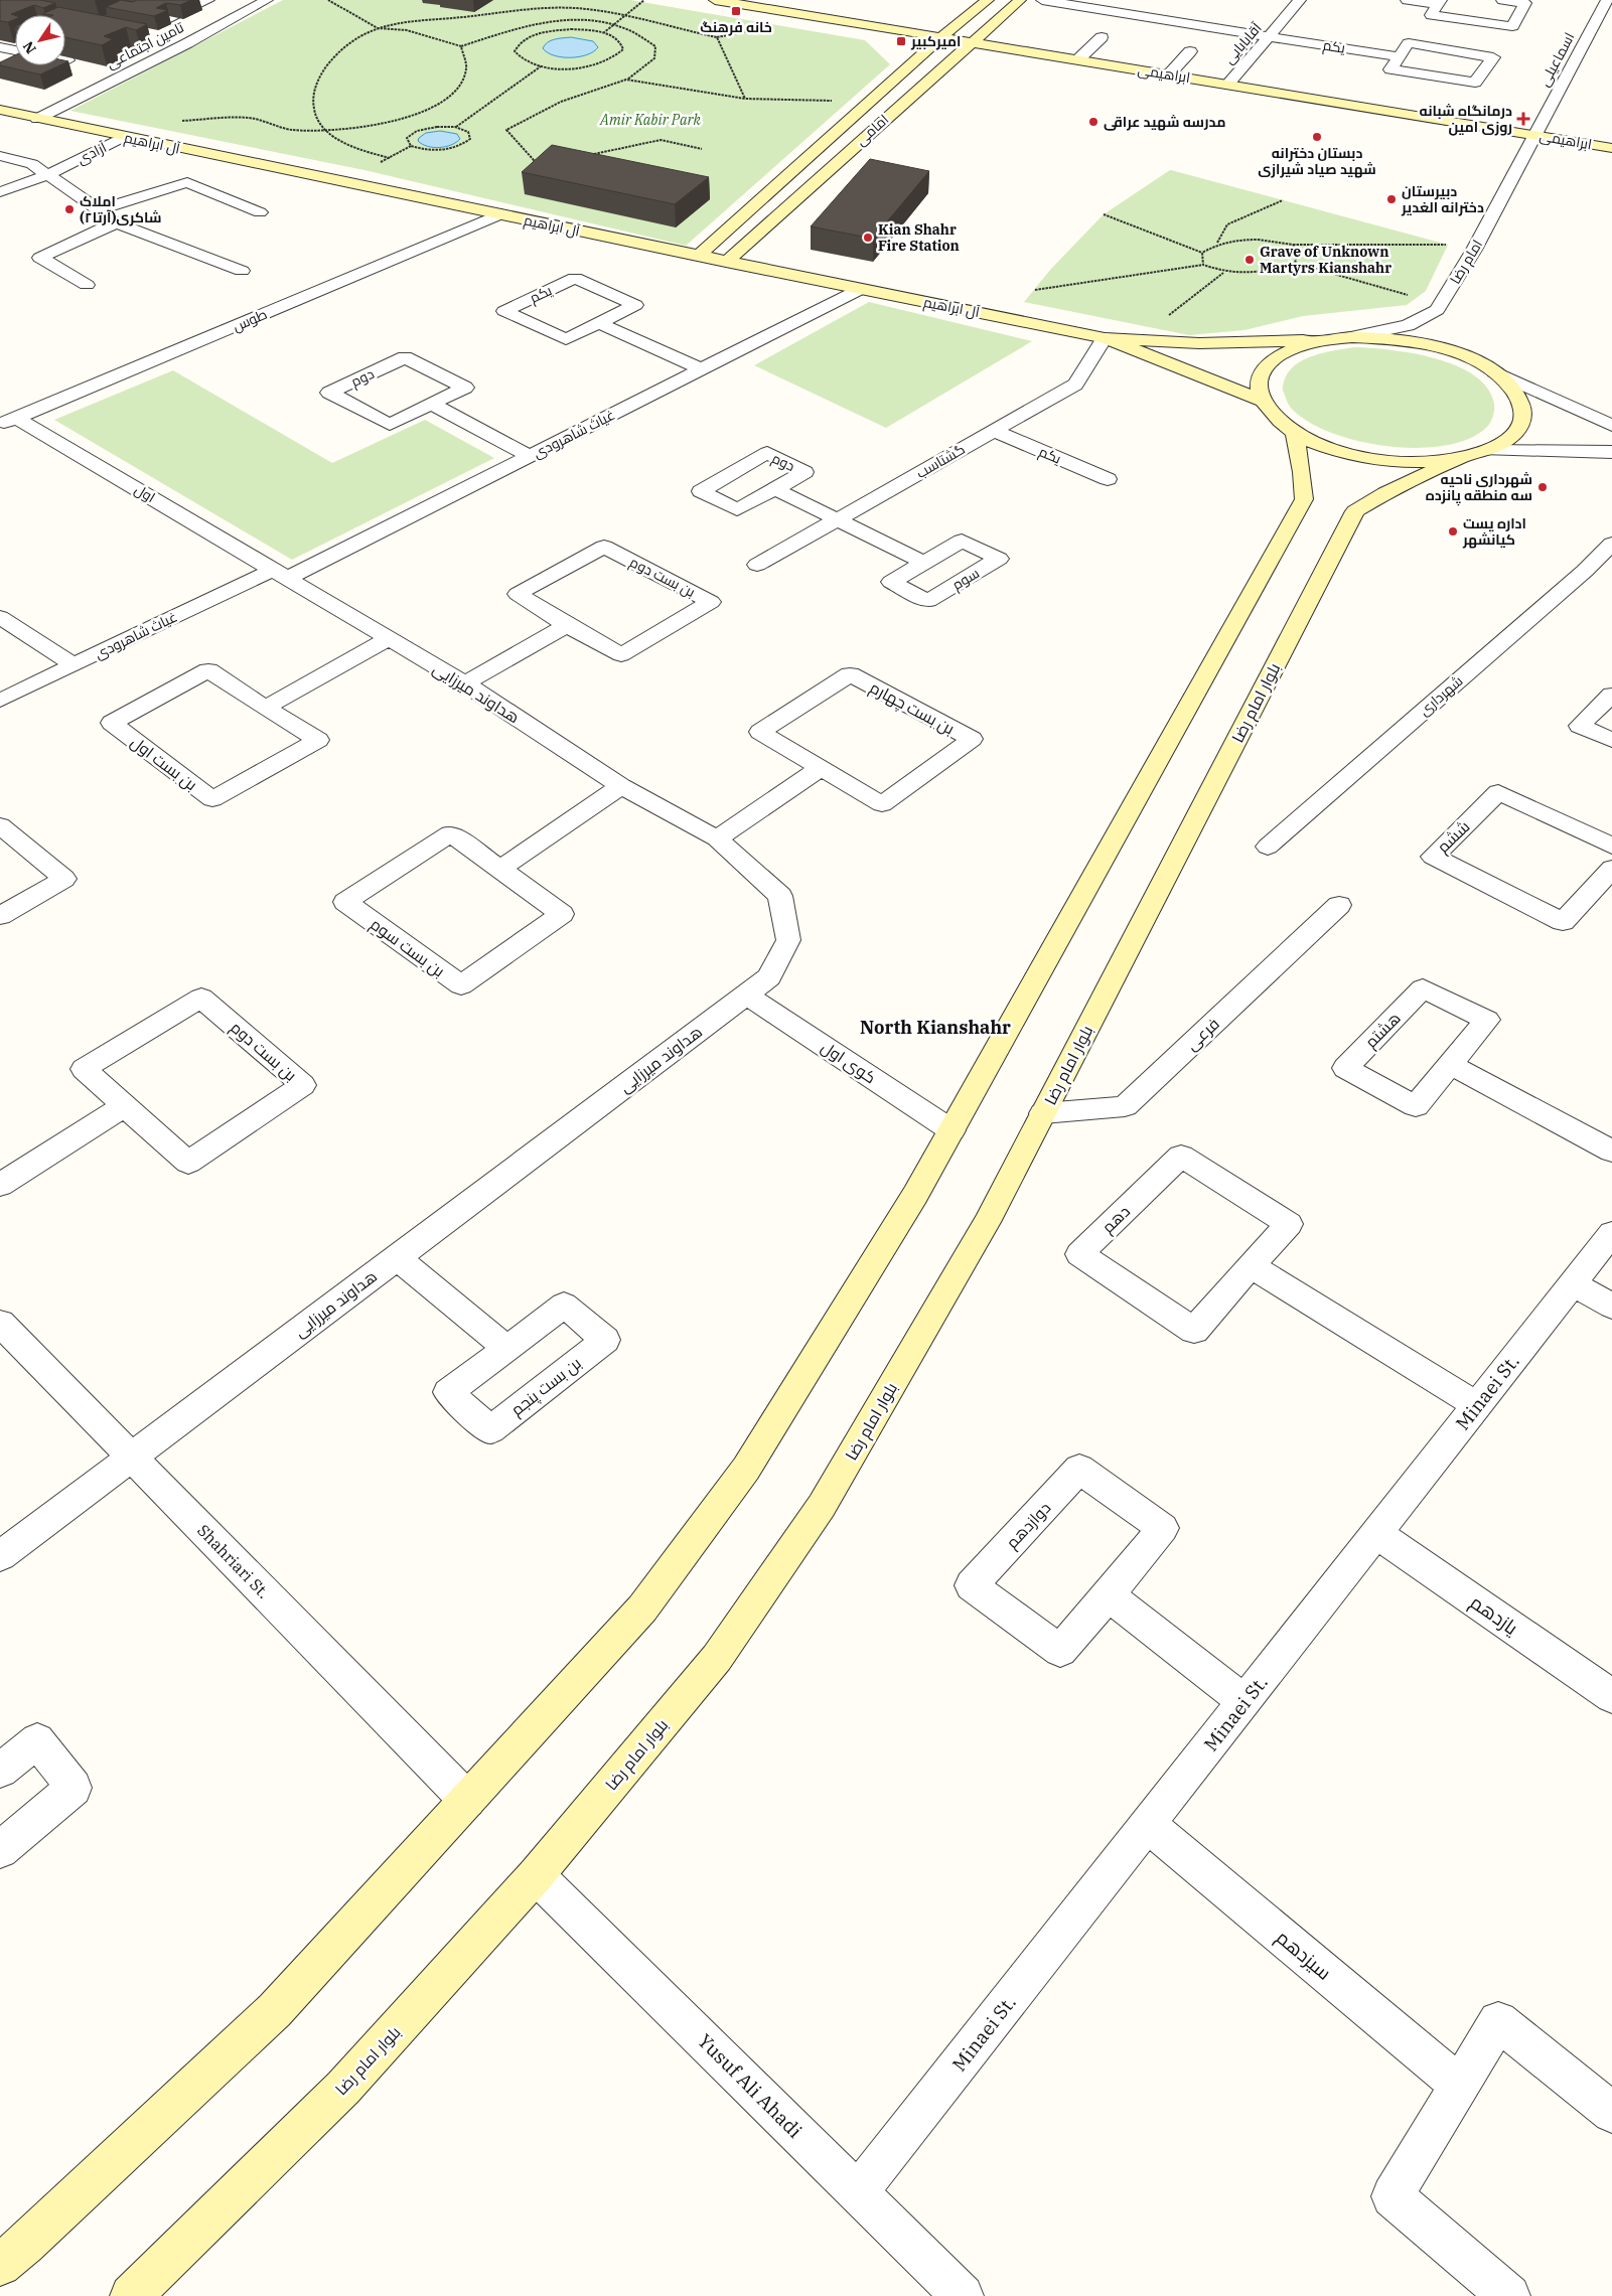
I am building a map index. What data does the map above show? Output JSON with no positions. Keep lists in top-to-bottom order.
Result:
{
  "streets": {
    "main road": [
      "ابراهیمی",
      "امامی",
      "آل ابراهیم",
      "بلوار امام رضا"
    ],
    "street": [
      "آقابابایی",
      "تامین اجتماعی",
      "یکم",
      "اسماعیلی",
      "آزادی",
      "امام رضا",
      "طوس",
      "دوم",
      "غیاث شاهرودی",
      "گشتاسب",
      "اول",
      "بن بست دوم",
      "هداوند میرزایی",
      "شهرداری",
      "بن بست چهارم",
      "بن بست اول",
      "ششم",
      "بن بست سوم",
      "هشتم",
      "فرعی",
      "کوی اول",
      "دهم",
      "بن بست پنجم",
      "Minaei St.",
      "دوازدهم",
      "Shahriari St.",
      "یازدهم",
      "سیزدهم",
      "Yusuf Ali Ahadi"
    ]
  },
  "crossings": [
    ["آقابابایی", "یکم"],
    ["آقابابایی", "ابراهیمی"],
    ["تامین اجتماعی", "آل ابراهیم"],
    ["یکم", "گشتاسب"],
    ["اسماعیلی", "ابراهیمی"],
    ["اسماعیلی", "امام رضا"],
    ["ابراهیمی", "امامی"],
    ["ابراهیمی", "امام رضا"],
    ["امامی", "آل ابراهیم"],
    ["آل ابراهیم", "آزادی"],
    ["آل ابراهیم", "طوس"],
    ["آل ابراهیم", "غیاث شاهرودی"],
    ["آل ابراهیم", "گشتاسب"],
    ["امام رضا", "بلوار امام رضا"],
    ["طوس", "اول"],
    ["دوم", "گشتاسب"],
    ["غیاث شاهرودی", "اول"],
    ["غیاث شاهرودی", "هداوند میرزایی"],
    ["اول", "هداوند میرزایی"],
    ["هداوند میرزایی", "کوی اول"],
    ["هداوند میرزایی", "Shahriari St."],
    ["بلوار امام رضا", "فرعی"],
    ["بلوار امام رضا", "Yusuf Ali Ahadi"],
    ["Minaei St.", "یازدهم"],
    ["Minaei St.", "سیزدهم"],
    ["Minaei St.", "Yusuf Ali Ahadi"]
  ],
  "districts": ["North Kianshahr"],
  "parks": ["Amir Kabir Park"],
  "places": {
    "transit": ["خانه فرهنگ", "امیرکبیر"],
    "health": ["درمانگاه شبانه روزی امین"],
    "other": [
      "مدرسه شهید عراقی",
      "دبستان دخترانه شهید صیاد شیرازی",
      "دبیرستان دخترانه الغدیر",
      "املاک شاکری(آرتا۲)",
      "Kian Shahr Fire Station",
      "Grave of Unknown Martyrs Kianshahr",
      "شهرداری ناحیه سه منطقه پانزده",
      "اداره پست کیانشهر"
    ]
  },
  "north": "bottom left"
}
